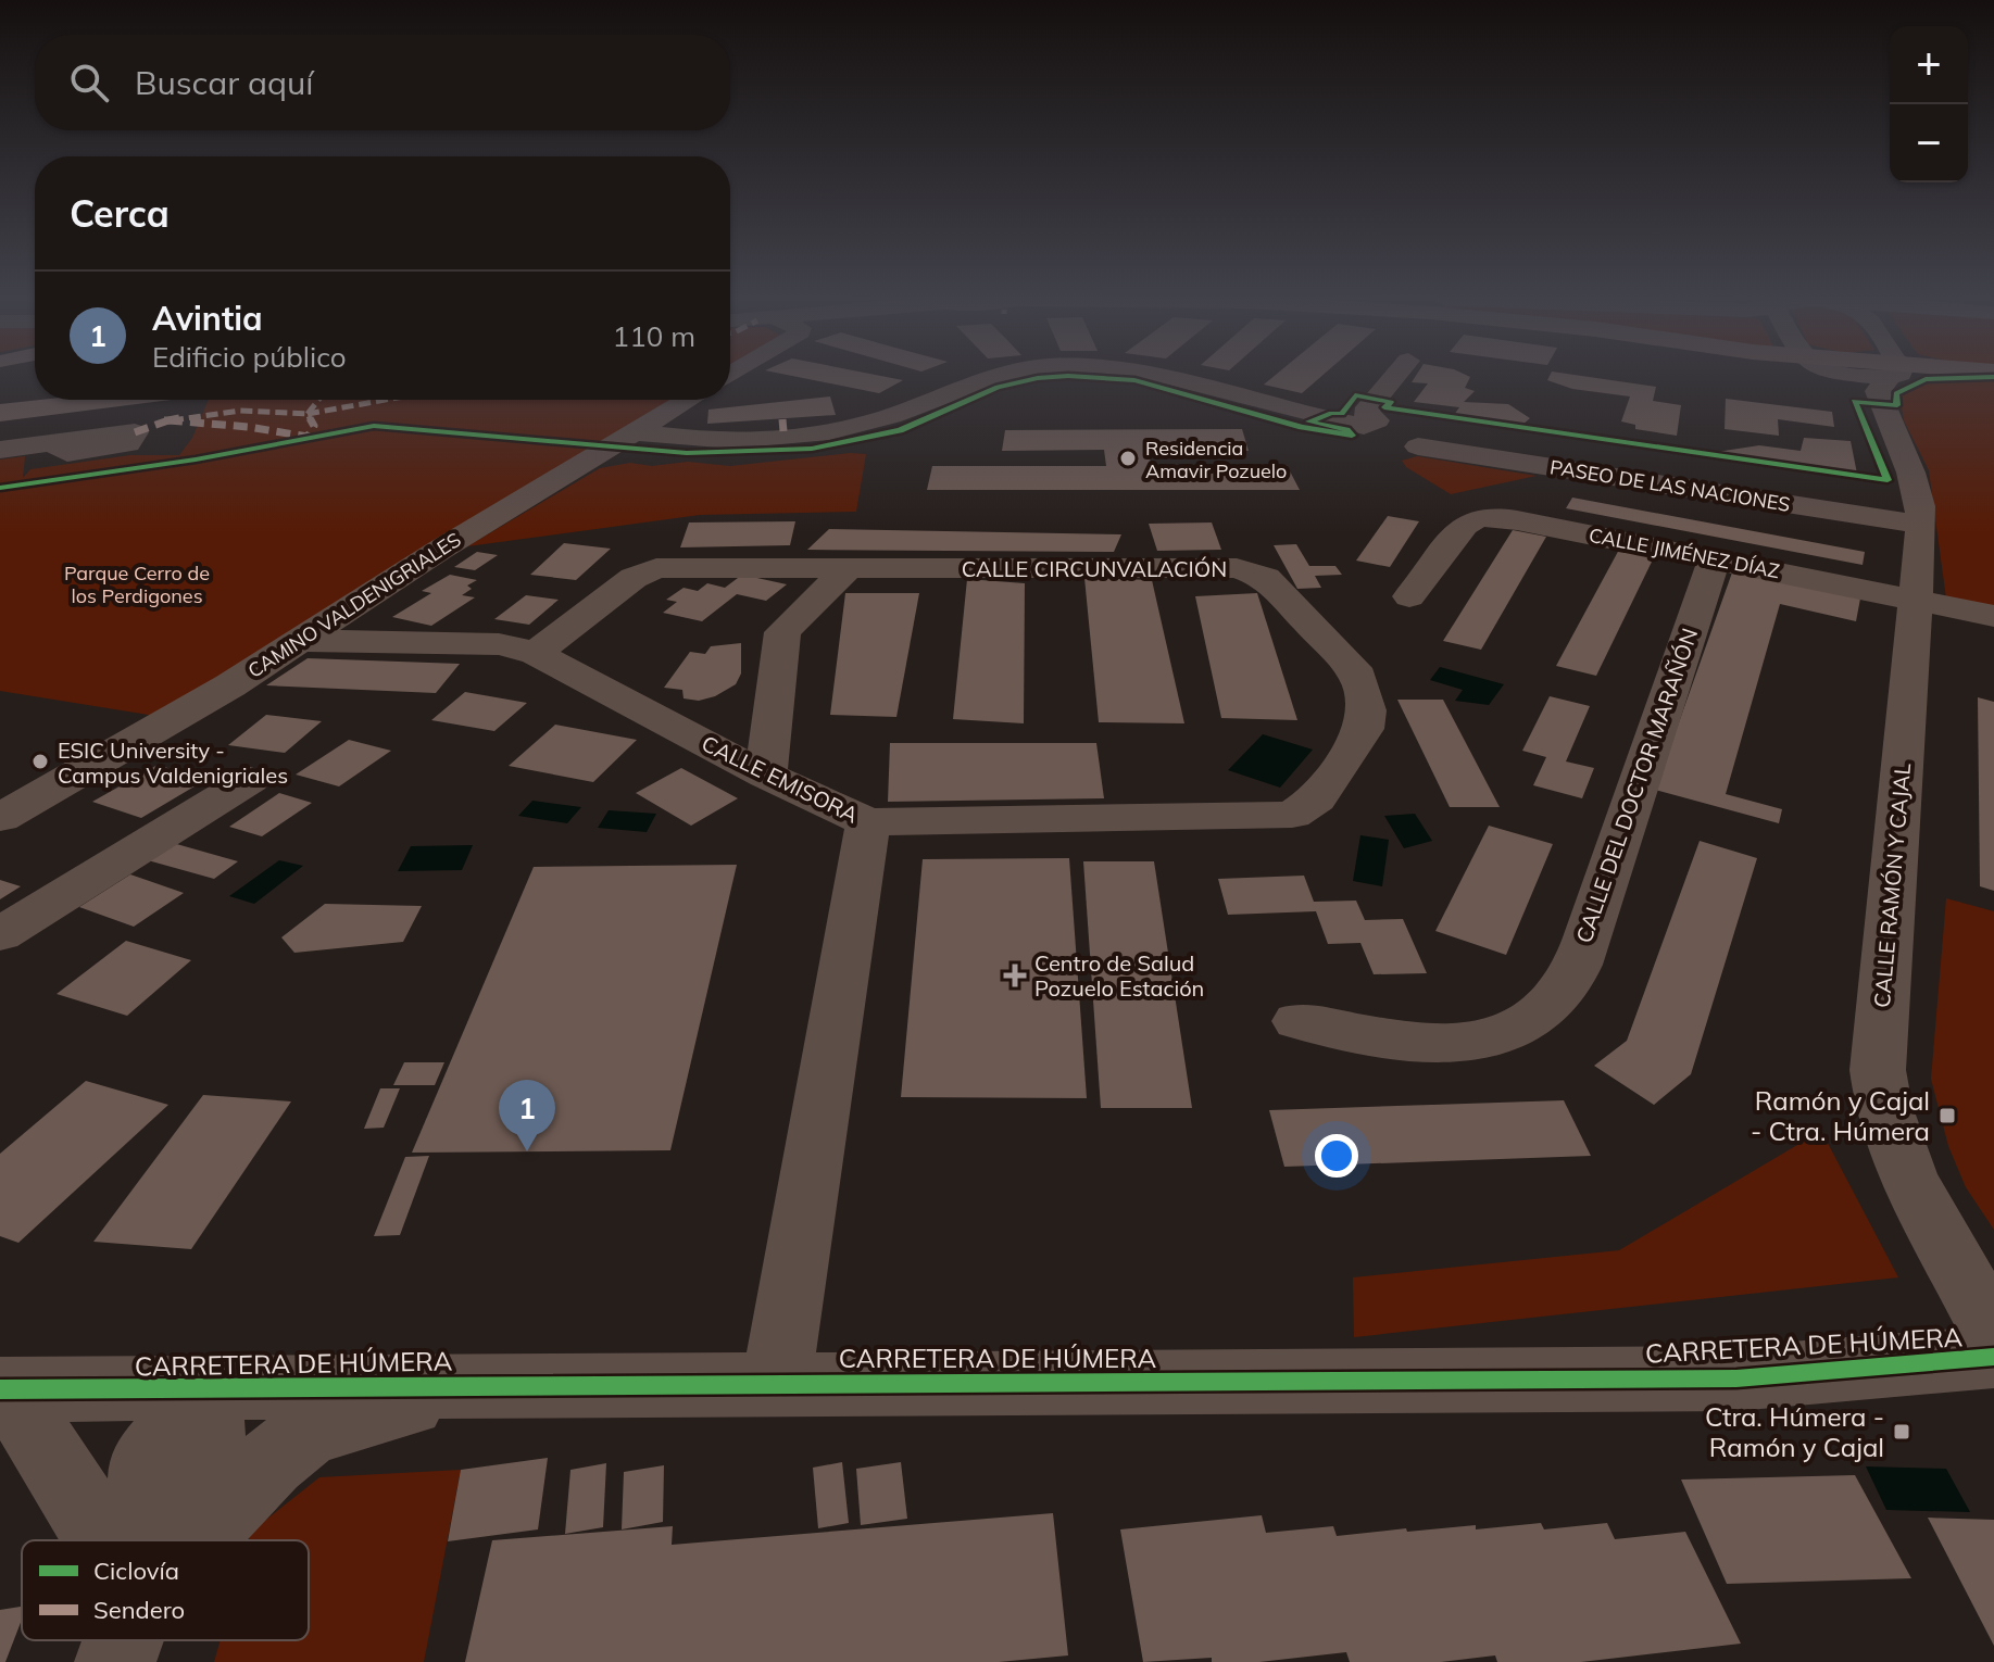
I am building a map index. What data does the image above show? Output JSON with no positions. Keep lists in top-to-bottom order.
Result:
{
  "streets": {
    "street": [
      "PASEO DE LAS NACIONES",
      "CALLE JIMÉNEZ DÍAZ",
      "CALLE CIRCUNVALACIÓN",
      "CAMINO VALDENIGRIALES",
      "CALLE EMISORA",
      "CALLE DEL DOCTOR MARAÑÓN",
      "CALLE RAMÓN Y CAJAL",
      "CARRETERA DE HÚMERA"
    ]
  },
  "crossings": [
    ["PASEO DE LAS NACIONES", "CAMINO VALDENIGRIALES"],
    ["PASEO DE LAS NACIONES", "CALLE RAMÓN Y CAJAL"],
    ["CALLE JIMÉNEZ DÍAZ", "CALLE DEL DOCTOR MARAÑÓN"],
    ["CALLE JIMÉNEZ DÍAZ", "CALLE RAMÓN Y CAJAL"],
    ["CALLE CIRCUNVALACIÓN", "CALLE EMISORA"],
    ["CAMINO VALDENIGRIALES", "CALLE EMISORA"],
    ["CALLE EMISORA", "CARRETERA DE HÚMERA"]
  ],
  "parks": ["Parque Cerro de los Perdigones"],
  "places": {
    "other": ["Residencia Amavir Pozuelo", "ESIC University - Campus Valdenigriales"],
    "health": ["Centro de Salud Pozuelo Estación"],
    "transit": ["Ramón y Cajal - Ctra. Húmera", "Ctra. Húmera - Ramón y Cajal"]
  },
  "legend": ["Ciclovía", "Sendero"],
  "page": {
    "map_buttons": ["+", "−"],
    "search": "Buscar aquí",
    "heading": "Cerca",
    "list": [
      {
        "mark": "1",
        "name": "Avintia",
        "note": "Edificio público",
        "value": "110 m"
      }
    ],
    "pins": "1"
  }
}
